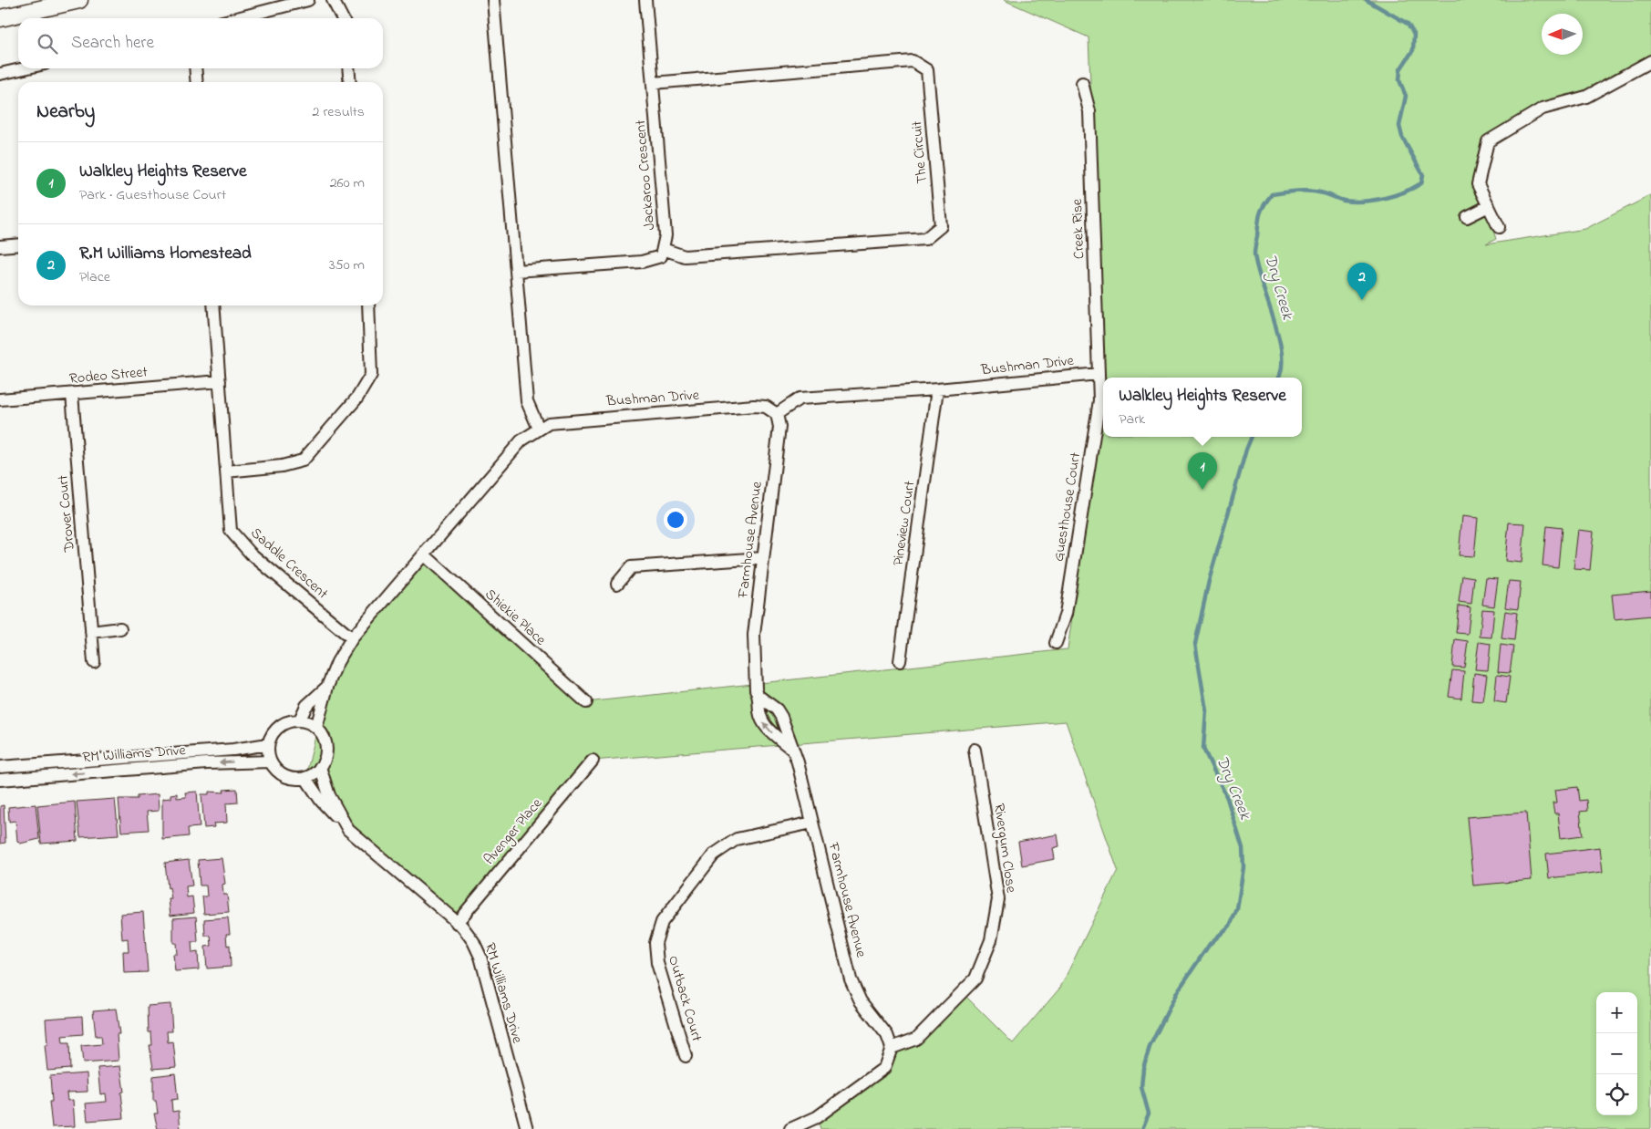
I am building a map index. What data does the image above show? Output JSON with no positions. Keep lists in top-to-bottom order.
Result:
{
  "streets": {
    "street": [
      "The Circuit",
      "Jackaroo Crescent",
      "Creek Rise",
      "Bushman Drive",
      "Rodeo Street",
      "Guesthouse Court",
      "Drover Court",
      "Pineview Court",
      "Farmhouse Avenue",
      "Saddle Crescent",
      "Shiekie Place",
      "RM Williams Drive",
      "Avenger Place",
      "Rivergum Close",
      "Outback Court"
    ]
  },
  "crossings": [
    ["The Circuit", "Jackaroo Crescent"],
    ["Creek Rise", "Bushman Drive"],
    ["Creek Rise", "Guesthouse Court"],
    ["Bushman Drive", "Guesthouse Court"],
    ["Bushman Drive", "Pineview Court"],
    ["Bushman Drive", "Farmhouse Avenue"],
    ["Bushman Drive", "Saddle Crescent"],
    ["Bushman Drive", "Shiekie Place"],
    ["Bushman Drive", "RM Williams Drive"],
    ["Rodeo Street", "Drover Court"],
    ["Rodeo Street", "Saddle Crescent"],
    ["Farmhouse Avenue", "Rivergum Close"],
    ["Farmhouse Avenue", "Outback Court"],
    ["RM Williams Drive", "Avenger Place"]
  ],
  "water": ["Dry Creek"],
  "north": "left",
  "page": {
    "search": "Search here",
    "heading": ["Nearby", "2 results"],
    "list": [
      {
        "mark": "1",
        "name": "Walkley Heights Reserve",
        "note": "Park · Guesthouse Court",
        "value": "260 m"
      },
      {
        "mark": "2",
        "name": "R.M Williams Homestead",
        "note": "Place",
        "value": "350 m"
      }
    ],
    "pins": ["2", "1"],
    "popup": ["Walkley Heights Reserve", "Park"],
    "map_buttons": ["+", "−"]
  }
}
